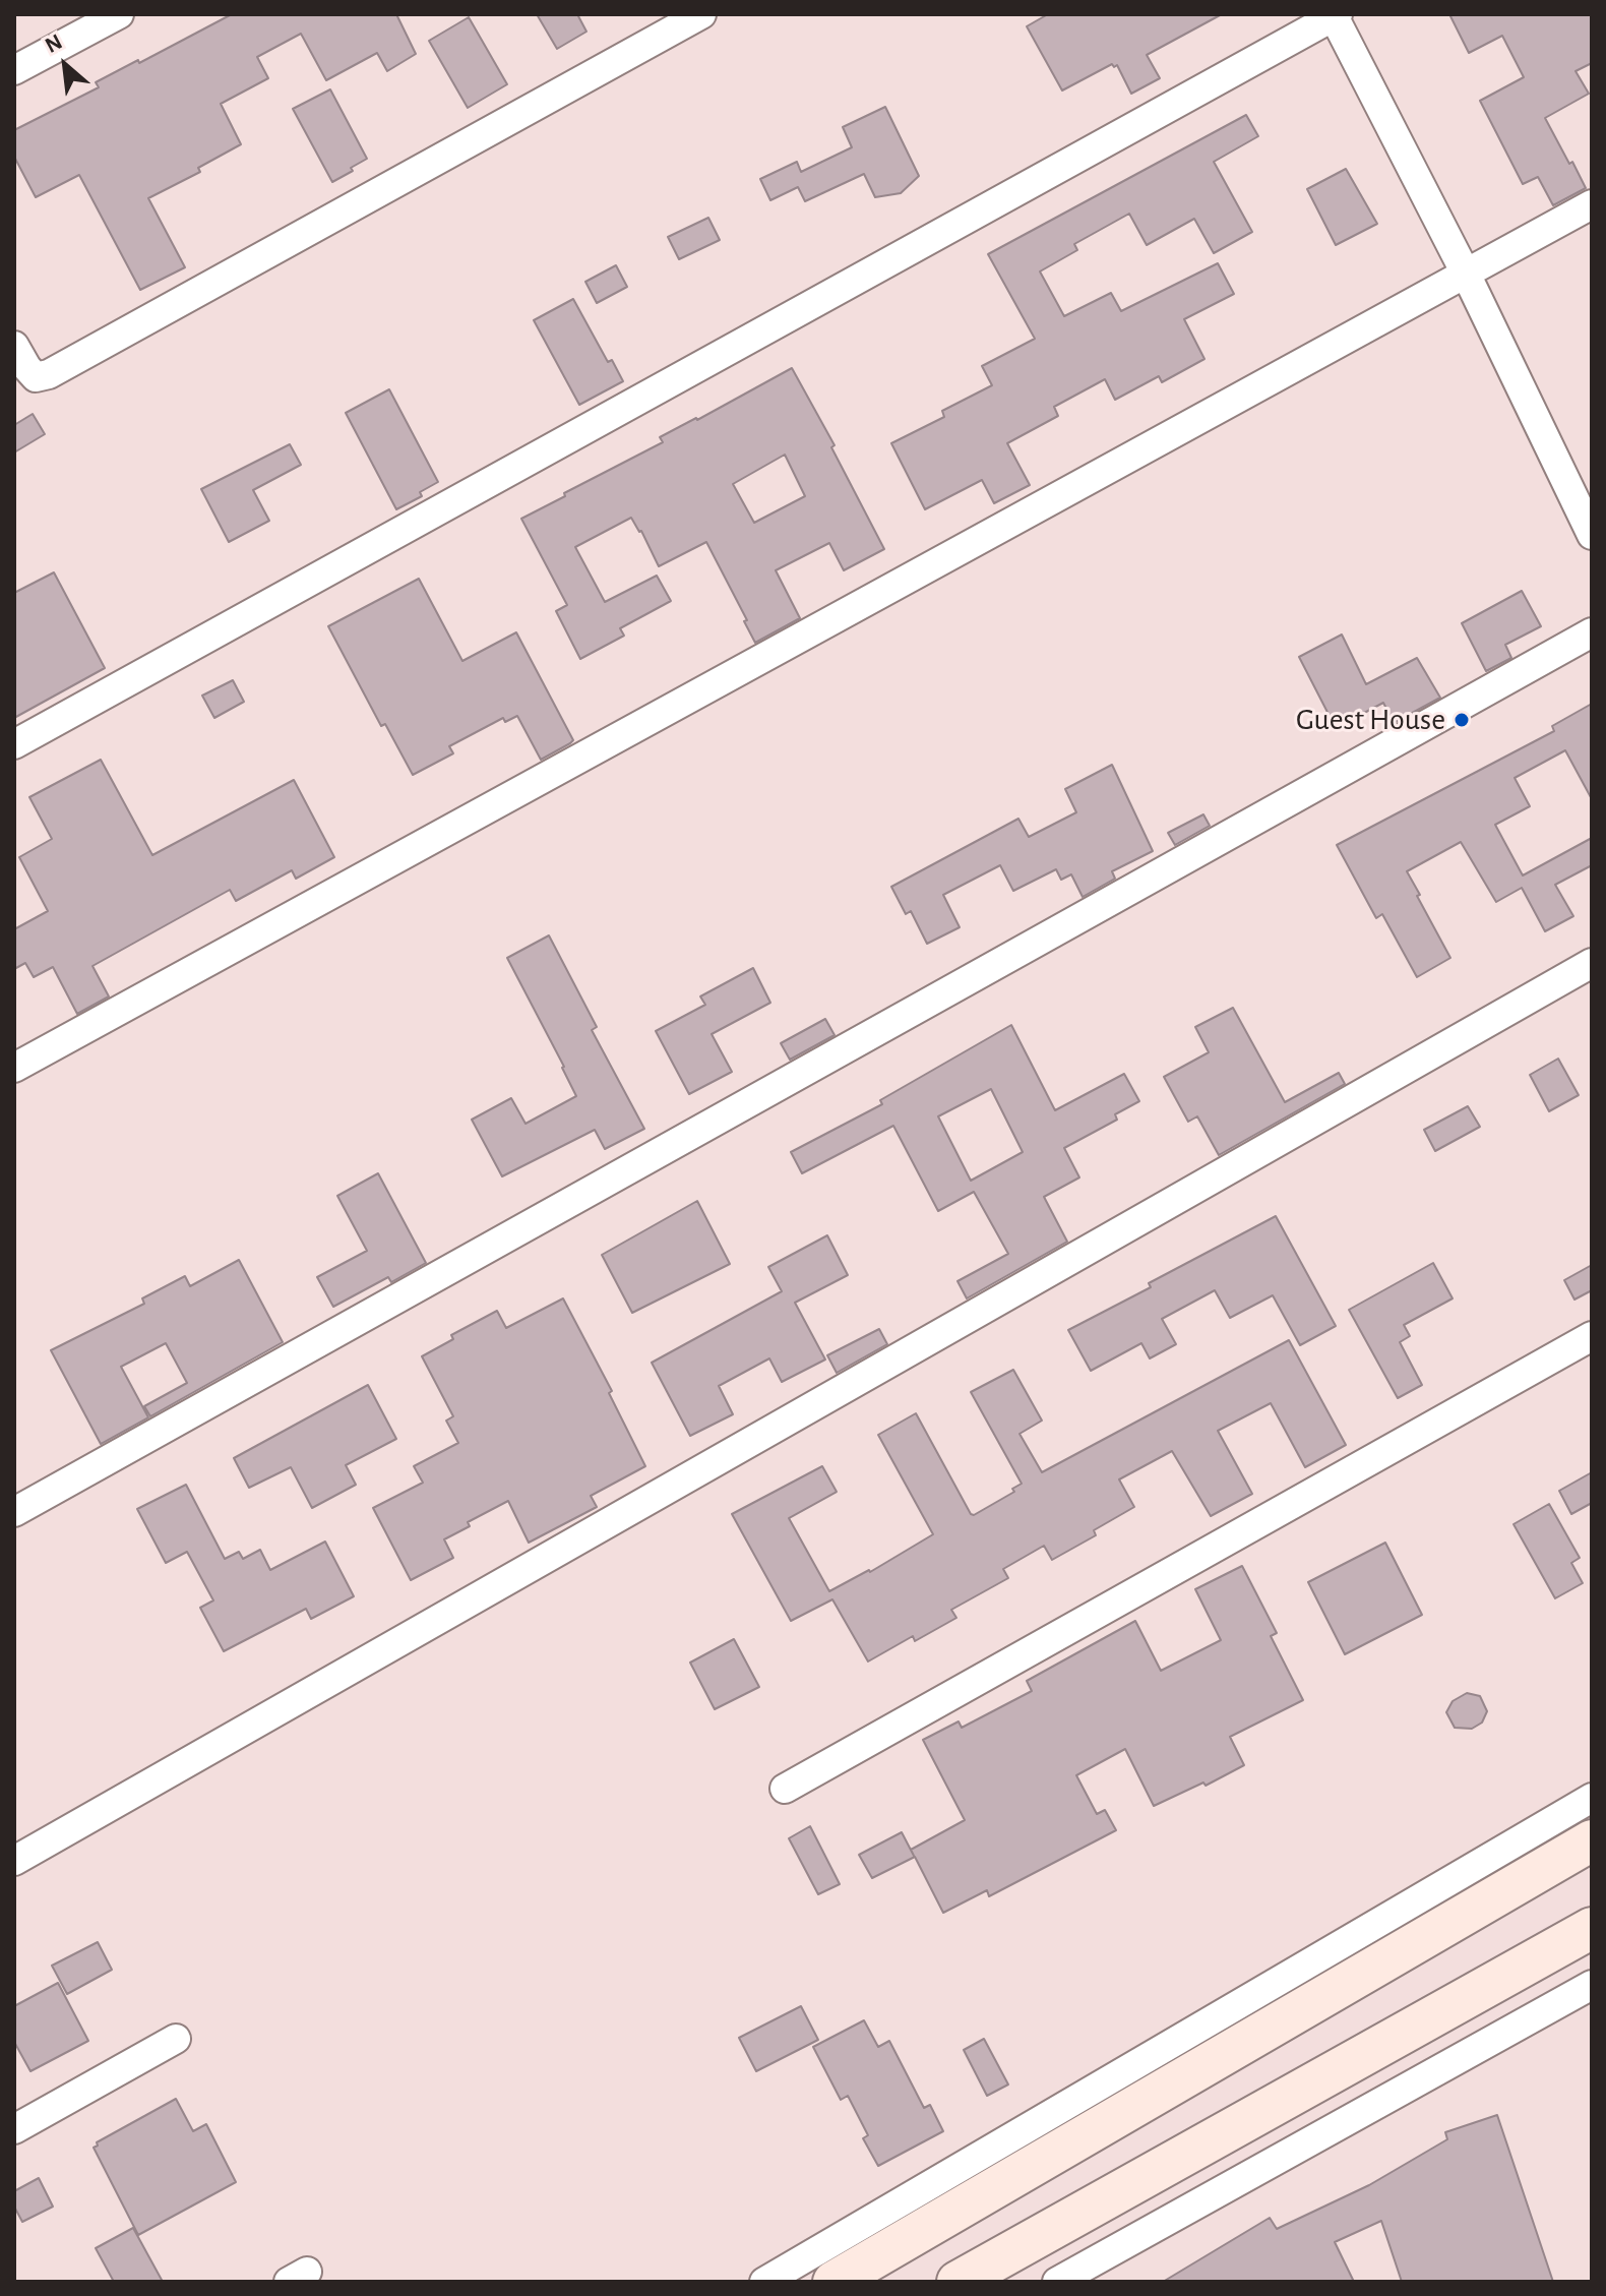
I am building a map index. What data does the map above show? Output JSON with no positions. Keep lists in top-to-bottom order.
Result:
{
  "places": ["Guest House"],
  "north": "top left"
}
